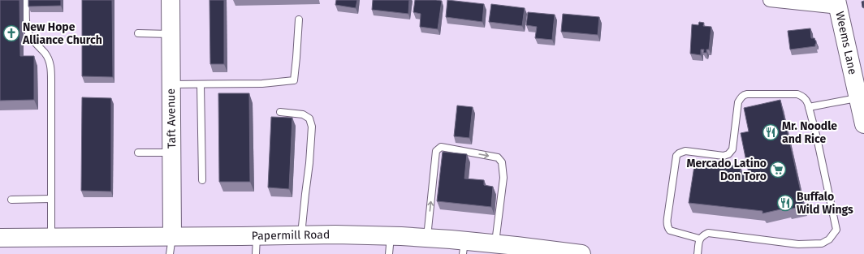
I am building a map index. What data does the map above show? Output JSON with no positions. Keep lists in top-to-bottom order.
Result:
{
  "streets": {
    "main road": ["Weems Lane", "Taft Avenue", "Papermill Road"]
  },
  "crossings": [
    ["Taft Avenue", "Papermill Road"]
  ],
  "places": {
    "church": ["New Hope Alliance Church"],
    "restaurant": ["Mr. Noodle and Rice", "Buffalo Wild Wings"],
    "supermarket": ["Mercado Latino Don Toro"]
  }
}
